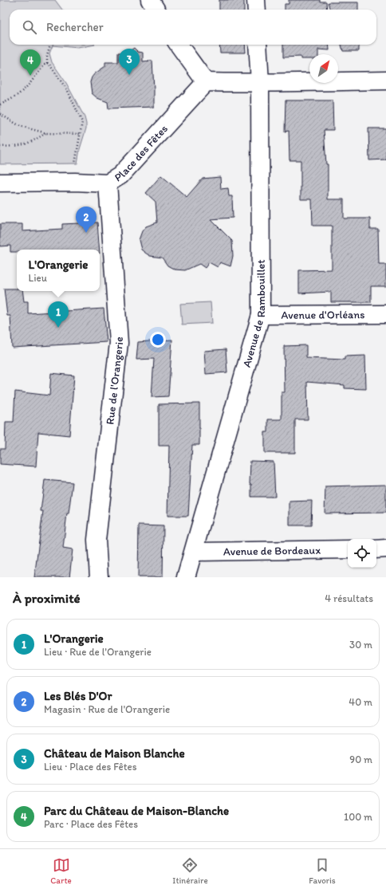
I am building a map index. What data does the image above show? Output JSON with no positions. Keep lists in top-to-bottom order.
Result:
{
  "streets": {
    "street": [
      "Place des Fêtes",
      "Avenue de Rambouillet",
      "Avenue d'Orléans",
      "Rue de l'Orangerie",
      "Avenue de Bordeaux"
    ]
  },
  "crossings": [
    ["Place des Fêtes", "Rue de l'Orangerie"],
    ["Avenue de Rambouillet", "Avenue d'Orléans"],
    ["Avenue de Rambouillet", "Avenue de Bordeaux"]
  ],
  "north": "top right",
  "page": {
    "search": "Rechercher",
    "pins": [
      "3",
      "4",
      "2",
      "1"
    ],
    "popup": ["L'Orangerie", "Lieu"],
    "heading": ["À proximité", "4 résultats"],
    "list": [
      {
        "mark": "1",
        "name": "L'Orangerie",
        "note": "Lieu · Rue de l'Orangerie",
        "value": "30 m"
      },
      {
        "mark": "2",
        "name": "Les Blés D'Or",
        "note": "Magasin · Rue de l'Orangerie",
        "value": "40 m"
      },
      {
        "mark": "3",
        "name": "Château de Maison Blanche",
        "note": "Lieu · Place des Fêtes",
        "value": "90 m"
      },
      {
        "mark": "4",
        "name": "Parc du Château de Maison-Blanche",
        "note": "Parc · Place des Fêtes",
        "value": "100 m"
      }
    ],
    "nav": ["Carte", "Itinéraire", "Favoris"]
  }
}
